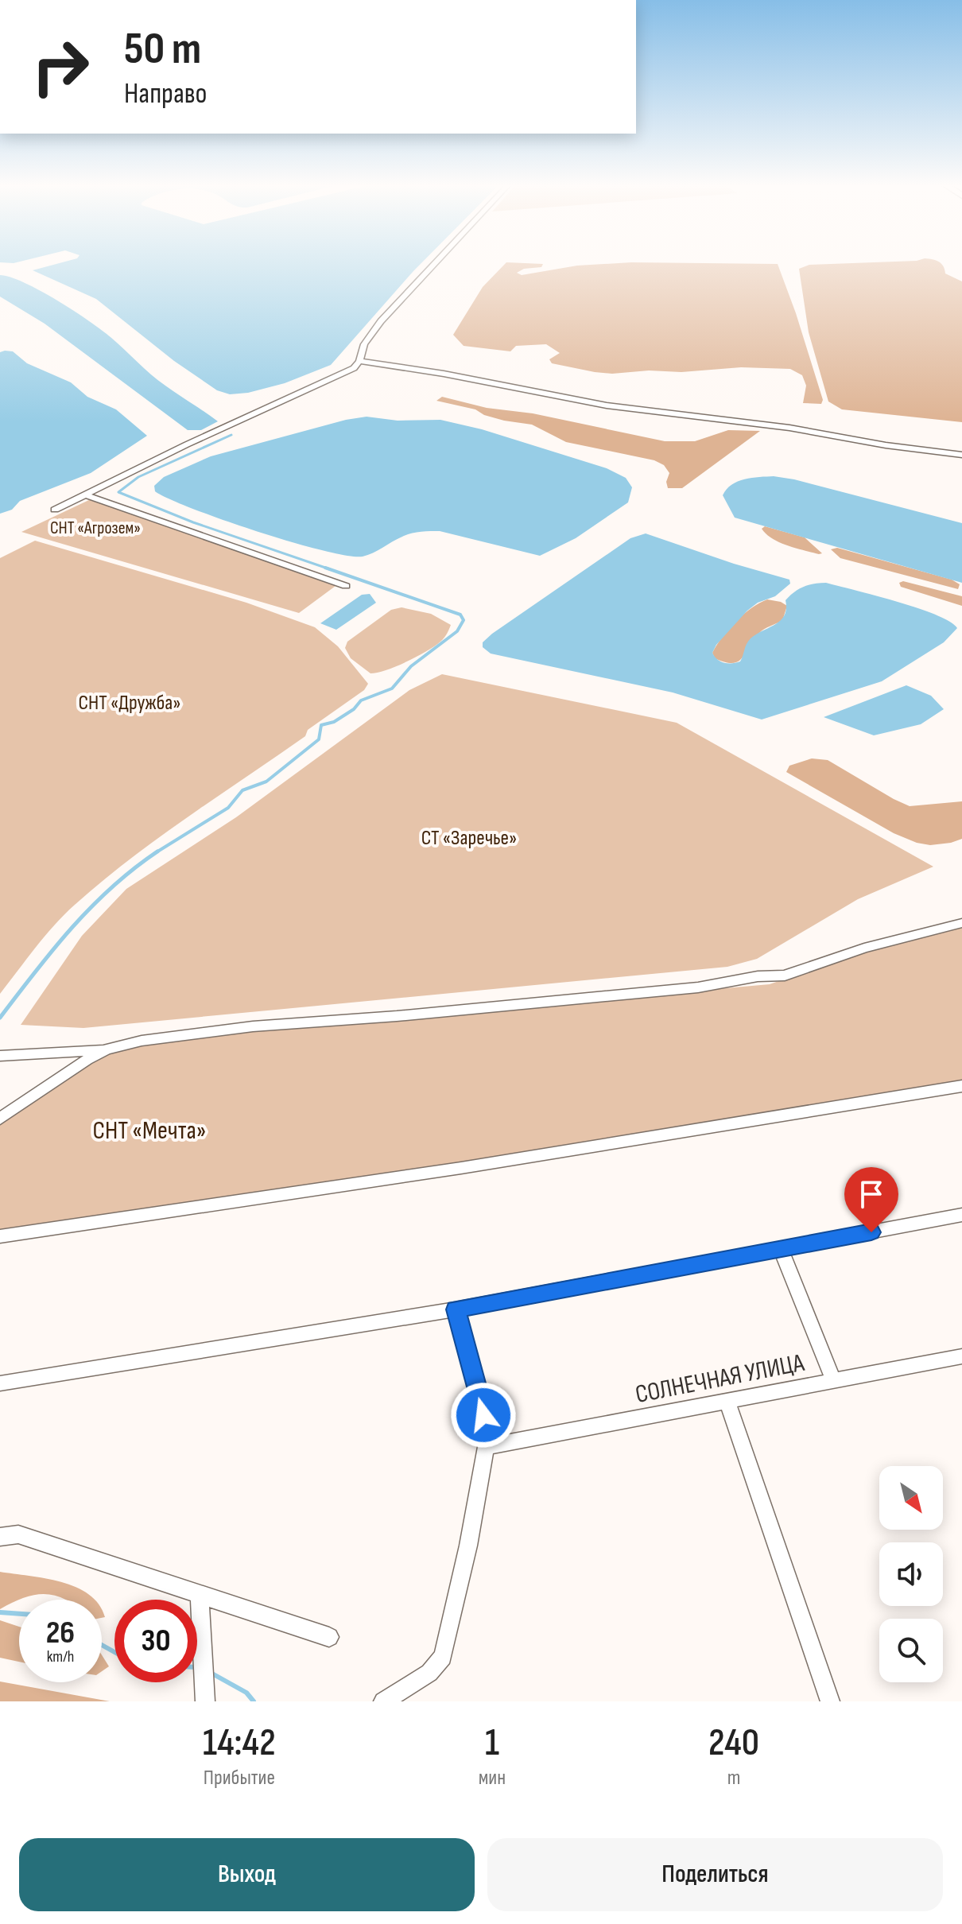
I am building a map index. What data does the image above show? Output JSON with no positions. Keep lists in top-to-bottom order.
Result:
{
  "streets": {
    "street": ["СОЛНЕЧНАЯ УЛИЦА"]
  },
  "parks": [
    "СНТ «Агрозем»",
    "СНТ «Дружба»",
    "СТ «Заречье»",
    "СНТ «Мечта»"
  ],
  "north": "bottom right",
  "page": {
    "turn": ["50 m", "Направо"],
    "speed": "26 km/h",
    "limit": "30",
    "eta": [
      "14:42",
      "Прибытие",
      "1",
      "мин",
      "240",
      "m"
    ],
    "buttons": ["Выход", "Поделиться"]
  }
}
